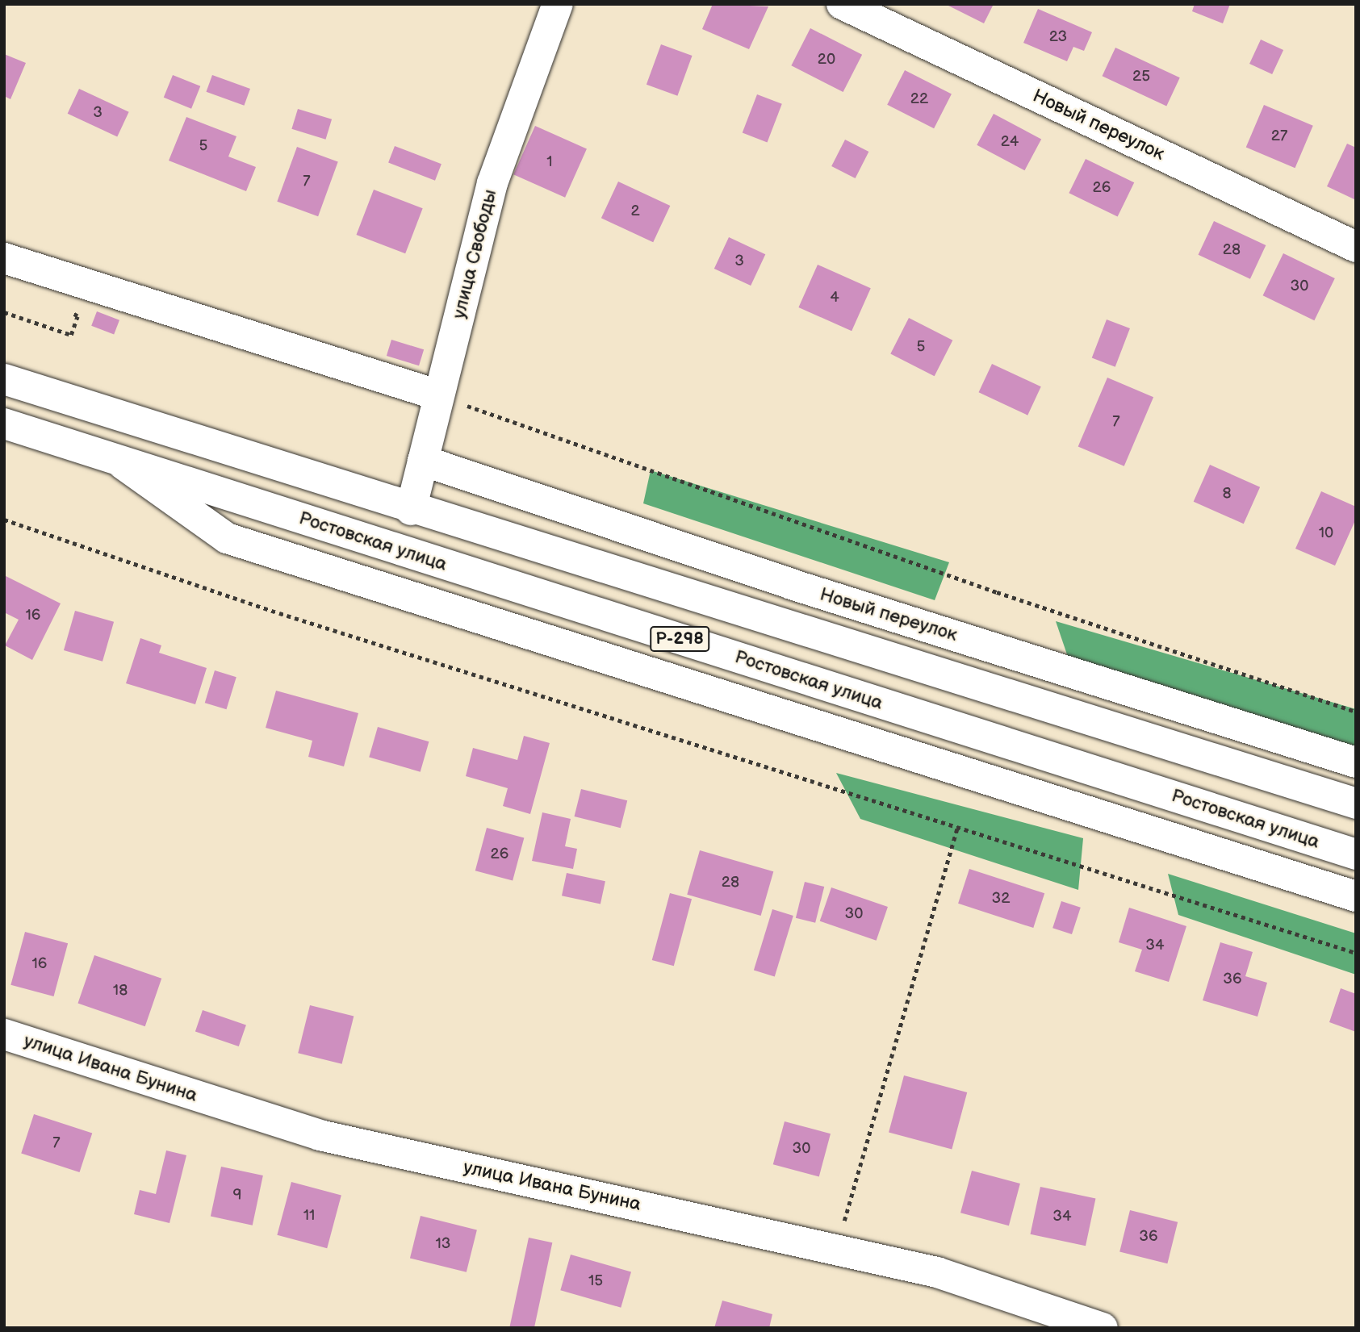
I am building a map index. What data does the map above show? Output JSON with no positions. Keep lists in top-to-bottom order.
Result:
{
  "streets": {
    "main road": [
      "Новый переулок",
      "улица Свободы",
      "Ростовская улица",
      "Р-298",
      "улица Ивана Бунина"
    ]
  },
  "crossings": [
    ["Новый переулок", "улица Свободы"],
    ["улица Свободы", "Р-298"]
  ],
  "house_numbers": [
    "23",
    "20",
    "25",
    "22",
    "3",
    "27",
    "24",
    "5",
    "1",
    "7",
    "26",
    "2",
    "28",
    "3",
    "30",
    "4",
    "5",
    "7",
    "8",
    "10",
    "16",
    "26",
    "28",
    "32",
    "30",
    "34",
    "16",
    "36",
    "18",
    "7",
    "30",
    "9",
    "11",
    "34",
    "36",
    "13",
    "15"
  ]
}
